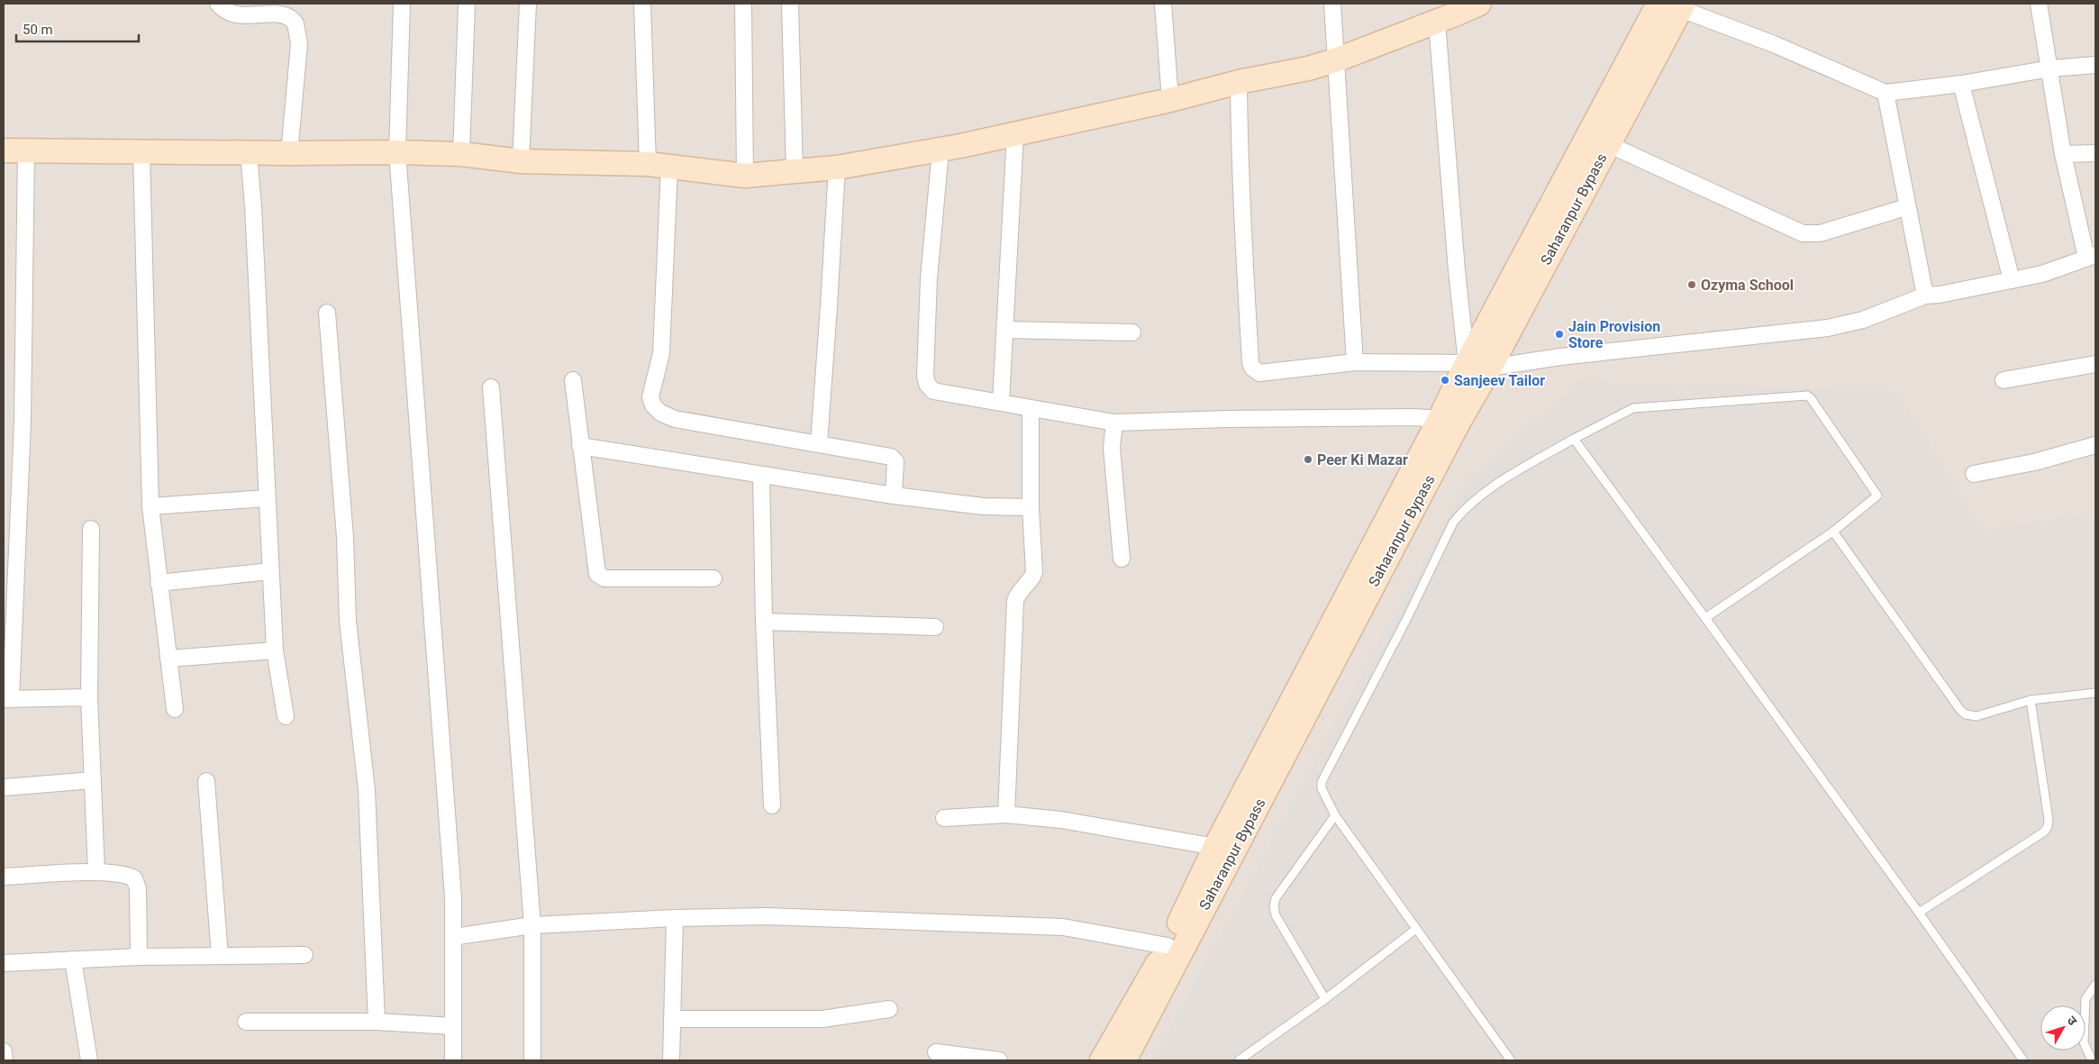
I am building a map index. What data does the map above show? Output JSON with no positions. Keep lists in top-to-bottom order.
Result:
{
  "streets": {
    "main road": ["Saharanpur Bypass"]
  },
  "places": [
    "Ozyma School",
    "Jain Provision Store",
    "Sanjeev Tailor",
    "Peer Ki Mazar"
  ],
  "scale_bar": "50 m",
  "north": "top right"
}
